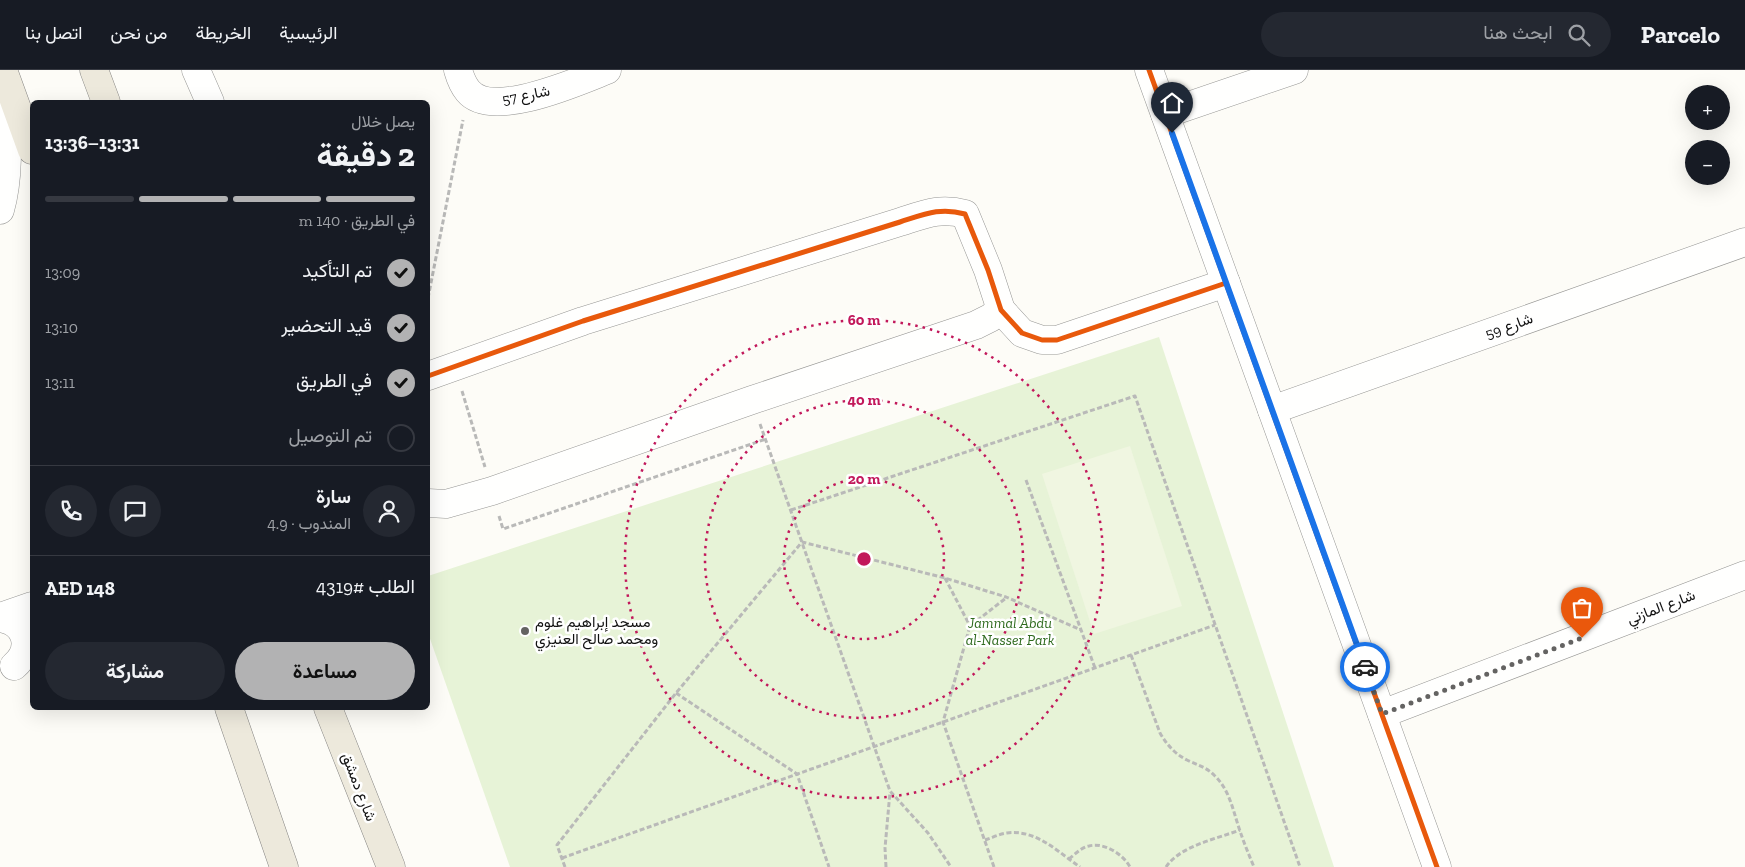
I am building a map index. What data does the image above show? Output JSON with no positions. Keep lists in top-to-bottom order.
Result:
{
  "streets": {
    "main road": ["شارع دمشق"],
    "street": ["شارع 57", "شارع 59", "شارع المازني"]
  },
  "parks": ["Jammal Abdu al-Nasser Park"],
  "places": ["مسجد إبراهيم غلوم ومحمد صالح العنيزي"],
  "page": {
    "header": "Parcelo",
    "search": "ابحث هنا",
    "nav": [
      "الرئيسية",
      "الخريطة",
      "من نحن",
      "اتصل بنا"
    ],
    "map_buttons": ["+", "−"],
    "heading": ["2 دقيقة", "يصل خلال", "13:31–13:36"],
    "panel": [
      "سارة",
      "المندوب · 4.9",
      "الطلب #4319",
      "AED 148"
    ],
    "bar": "في الطريق · 140 m",
    "list": [
      ["تم التأكيد", "13:09"],
      ["قيد التحضير", "13:10"],
      ["في الطريق", "13:11"],
      "تم التوصيل"
    ],
    "buttons": ["مساعدة", "مشاركة"]
  },
  "rings": ["60 m", "40 m", "20 m"]
}
